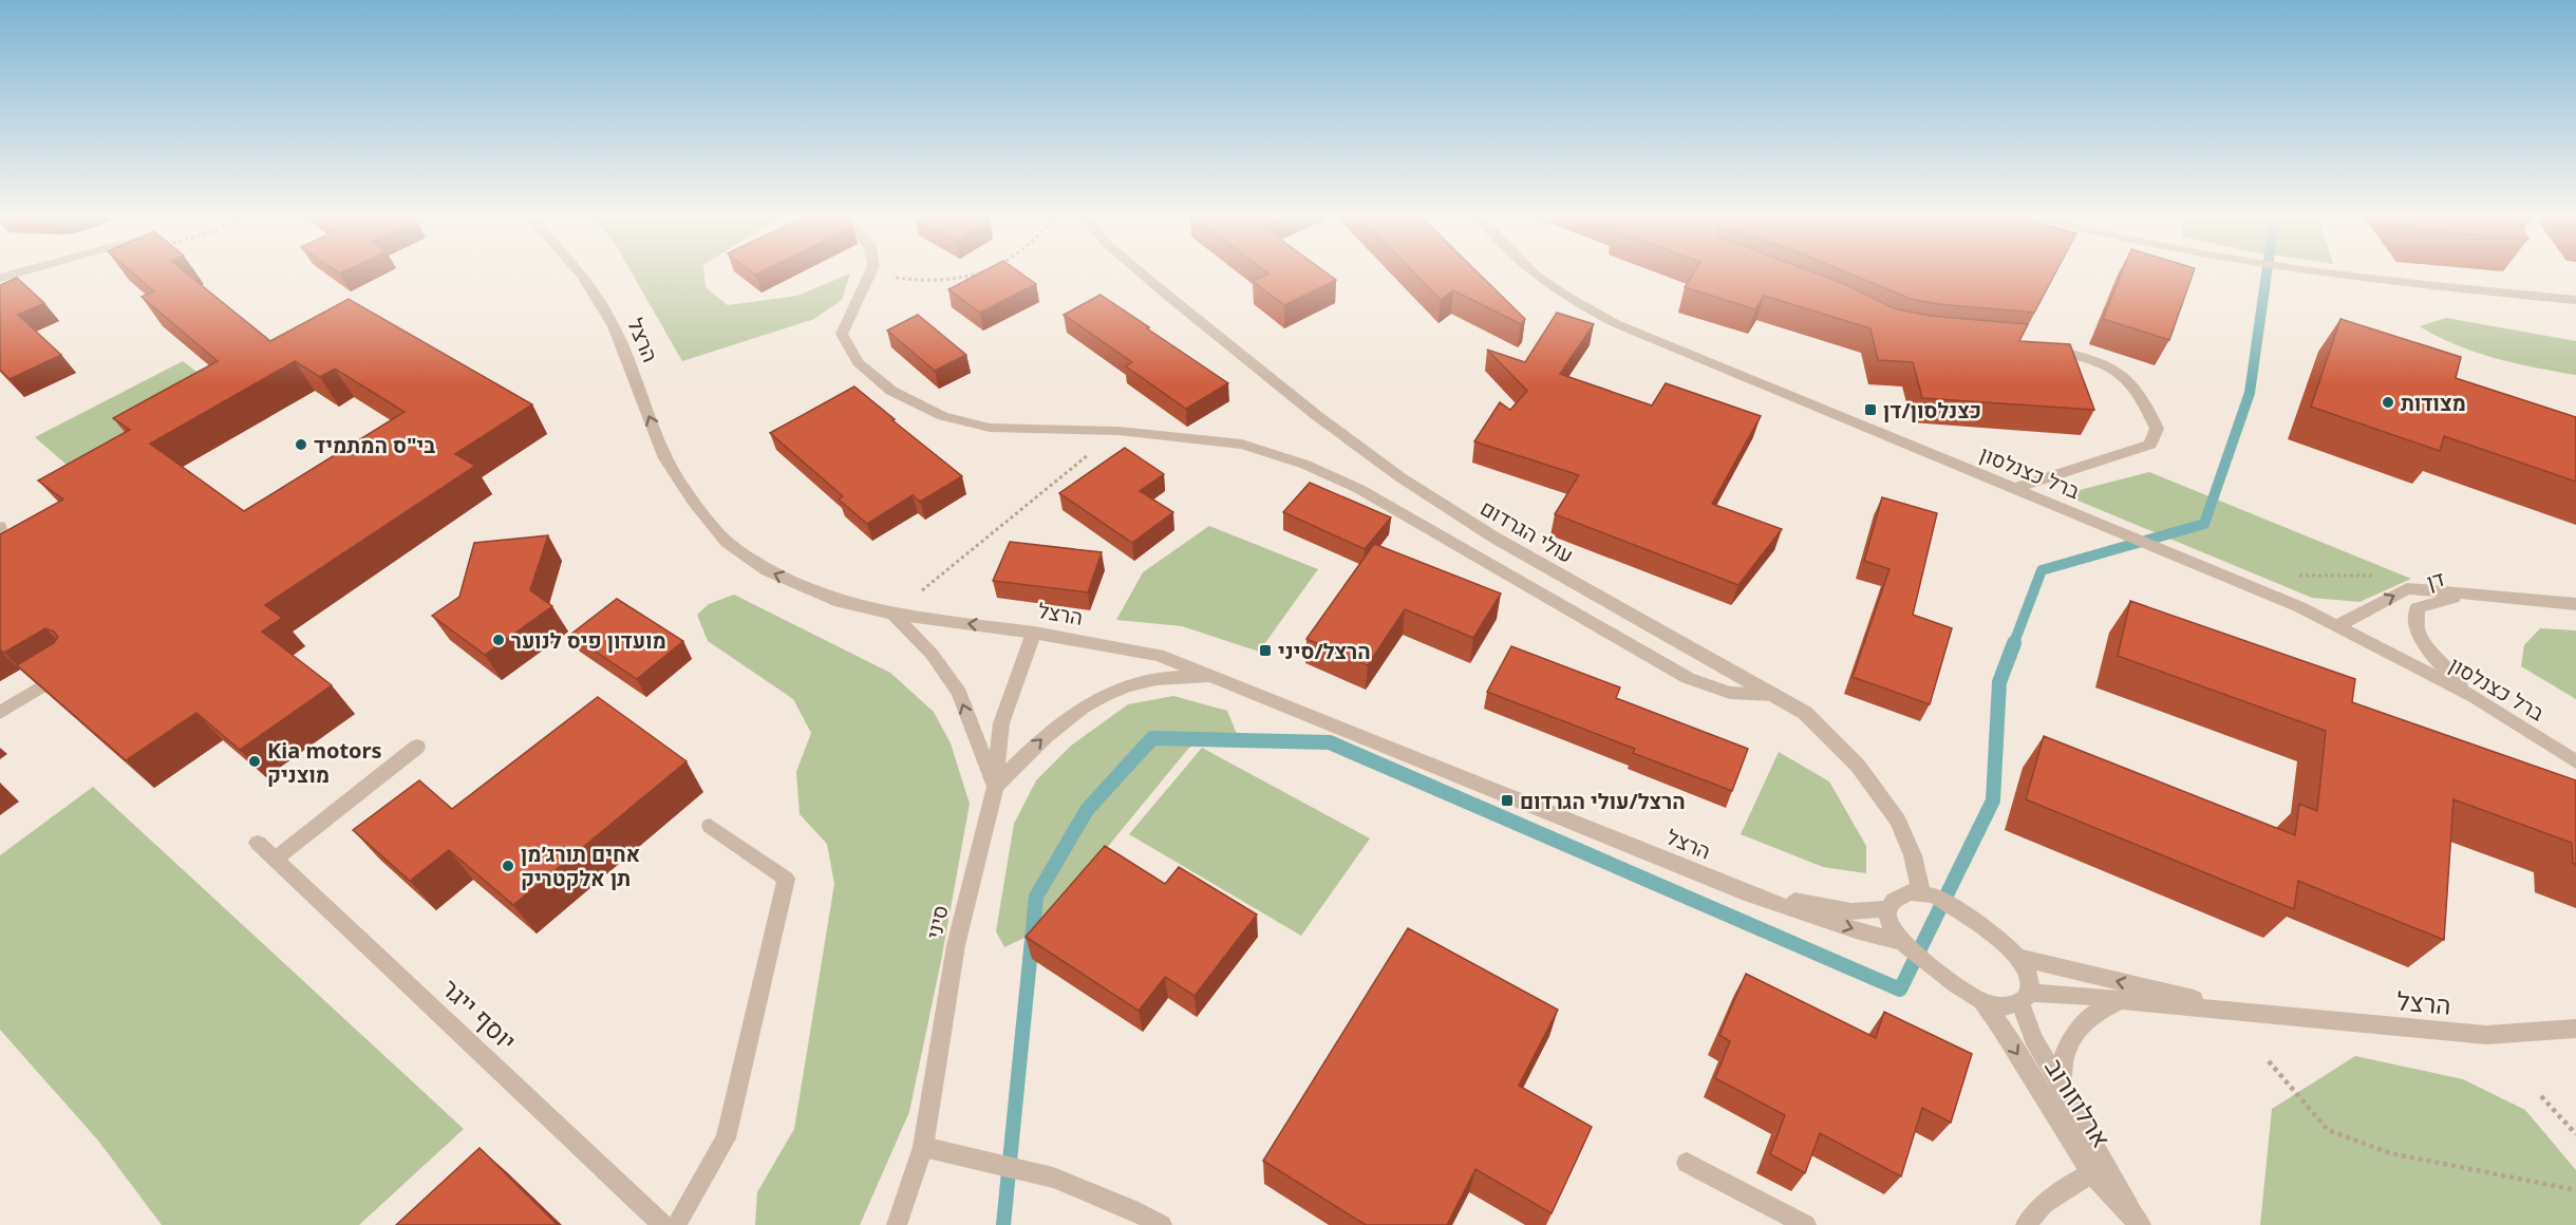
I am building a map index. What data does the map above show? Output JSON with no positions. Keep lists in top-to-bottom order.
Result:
{
  "streets": {
    "street": [
      "הרצל",
      "ברל כצנלסון",
      "עולי הגרדום",
      "דן",
      "סיני",
      "יוסף ייגר",
      "ארלוזורוב"
    ]
  },
  "crossings": [
    ["הרצל", "סיני"],
    ["הרצל", "ארלוזורוב"],
    ["ברל כצנלסון", "דן"]
  ],
  "places": {
    "other": [
      "מצודות",
      "בי\"ס המתמיד",
      "מועדון פיס לנוער",
      "Kia motors מוצניק",
      "אחים תורג׳מן תן אלקטריק"
    ],
    "transit": ["כצנלסון/דן", "הרצל/סיני", "הרצל/עולי הגרדום"]
  }
}
